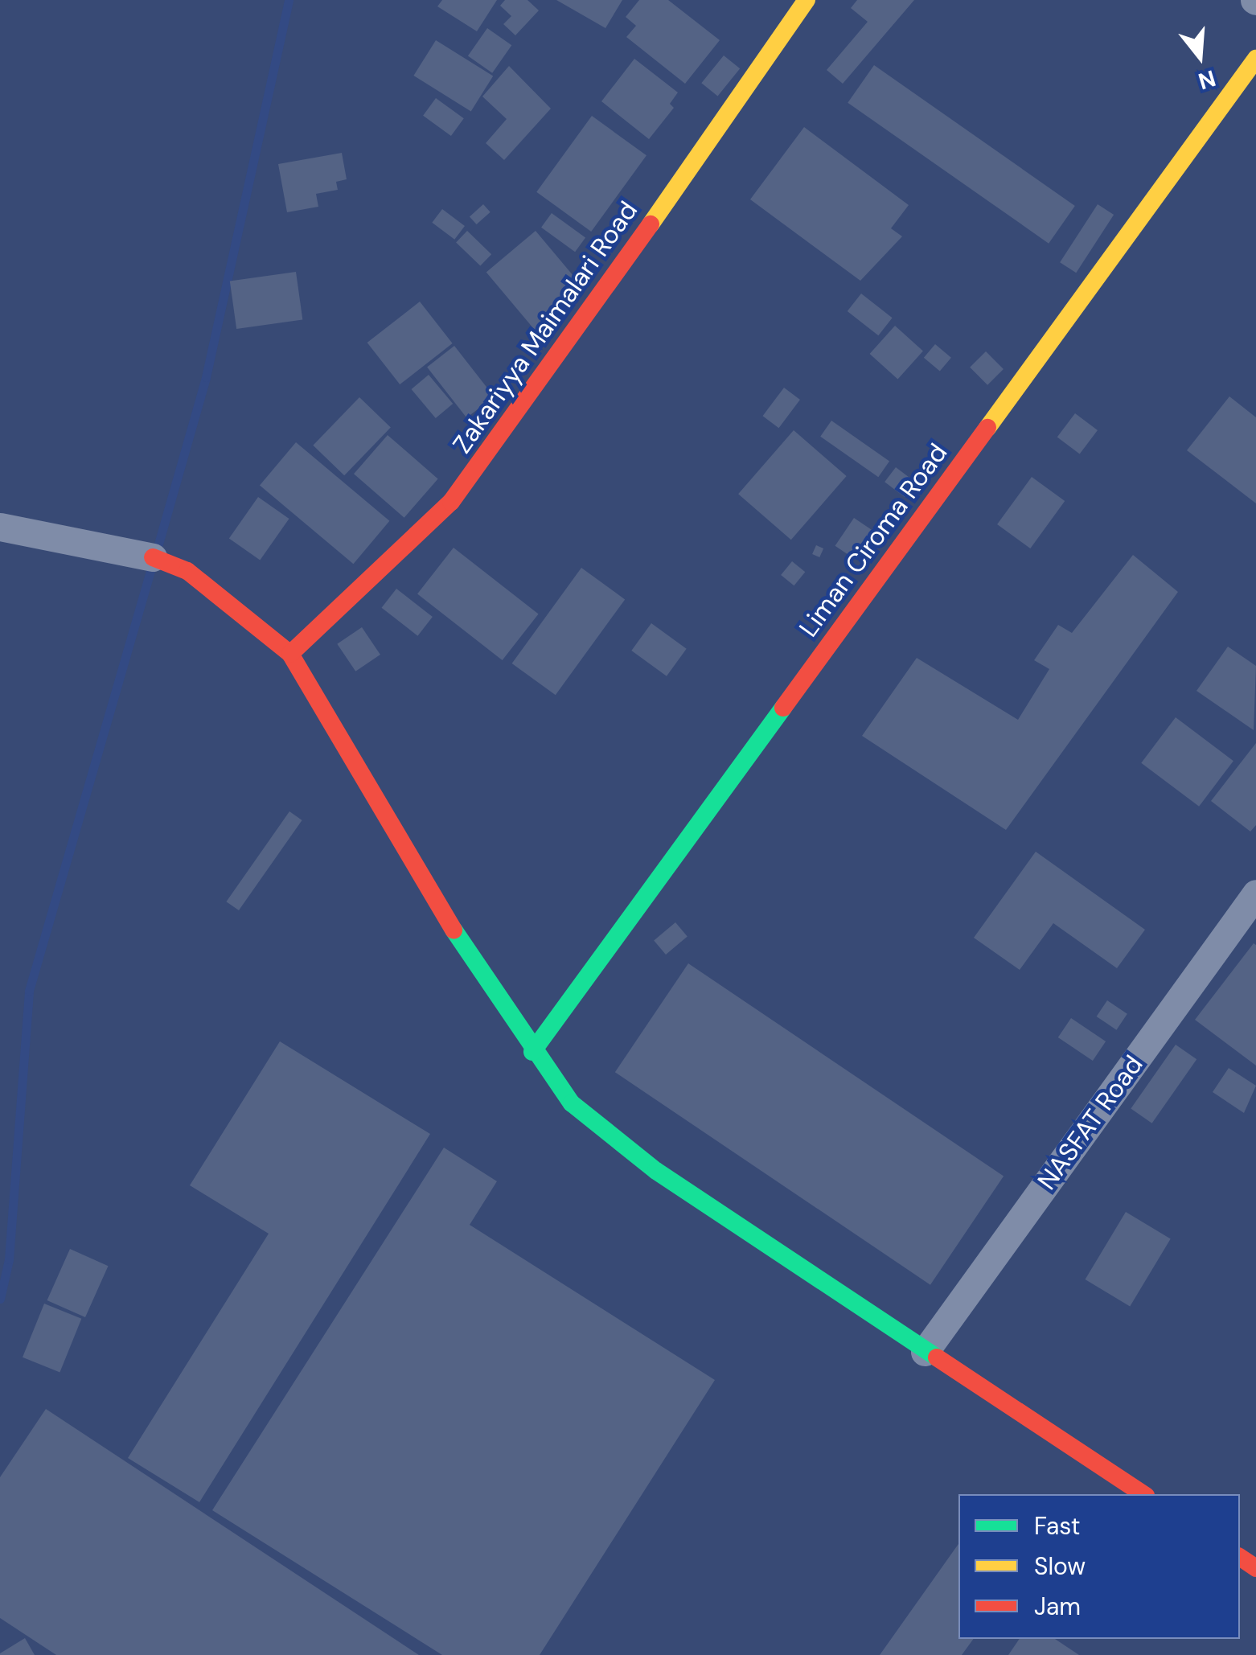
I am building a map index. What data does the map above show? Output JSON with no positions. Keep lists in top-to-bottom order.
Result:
{
  "streets": {
    "street": ["Zakariyya Maimalari Road", "Liman Ciroma Road", "NASFAT Road"]
  },
  "legend": ["Fast", "Slow", "Jam"],
  "north": "bottom"
}
